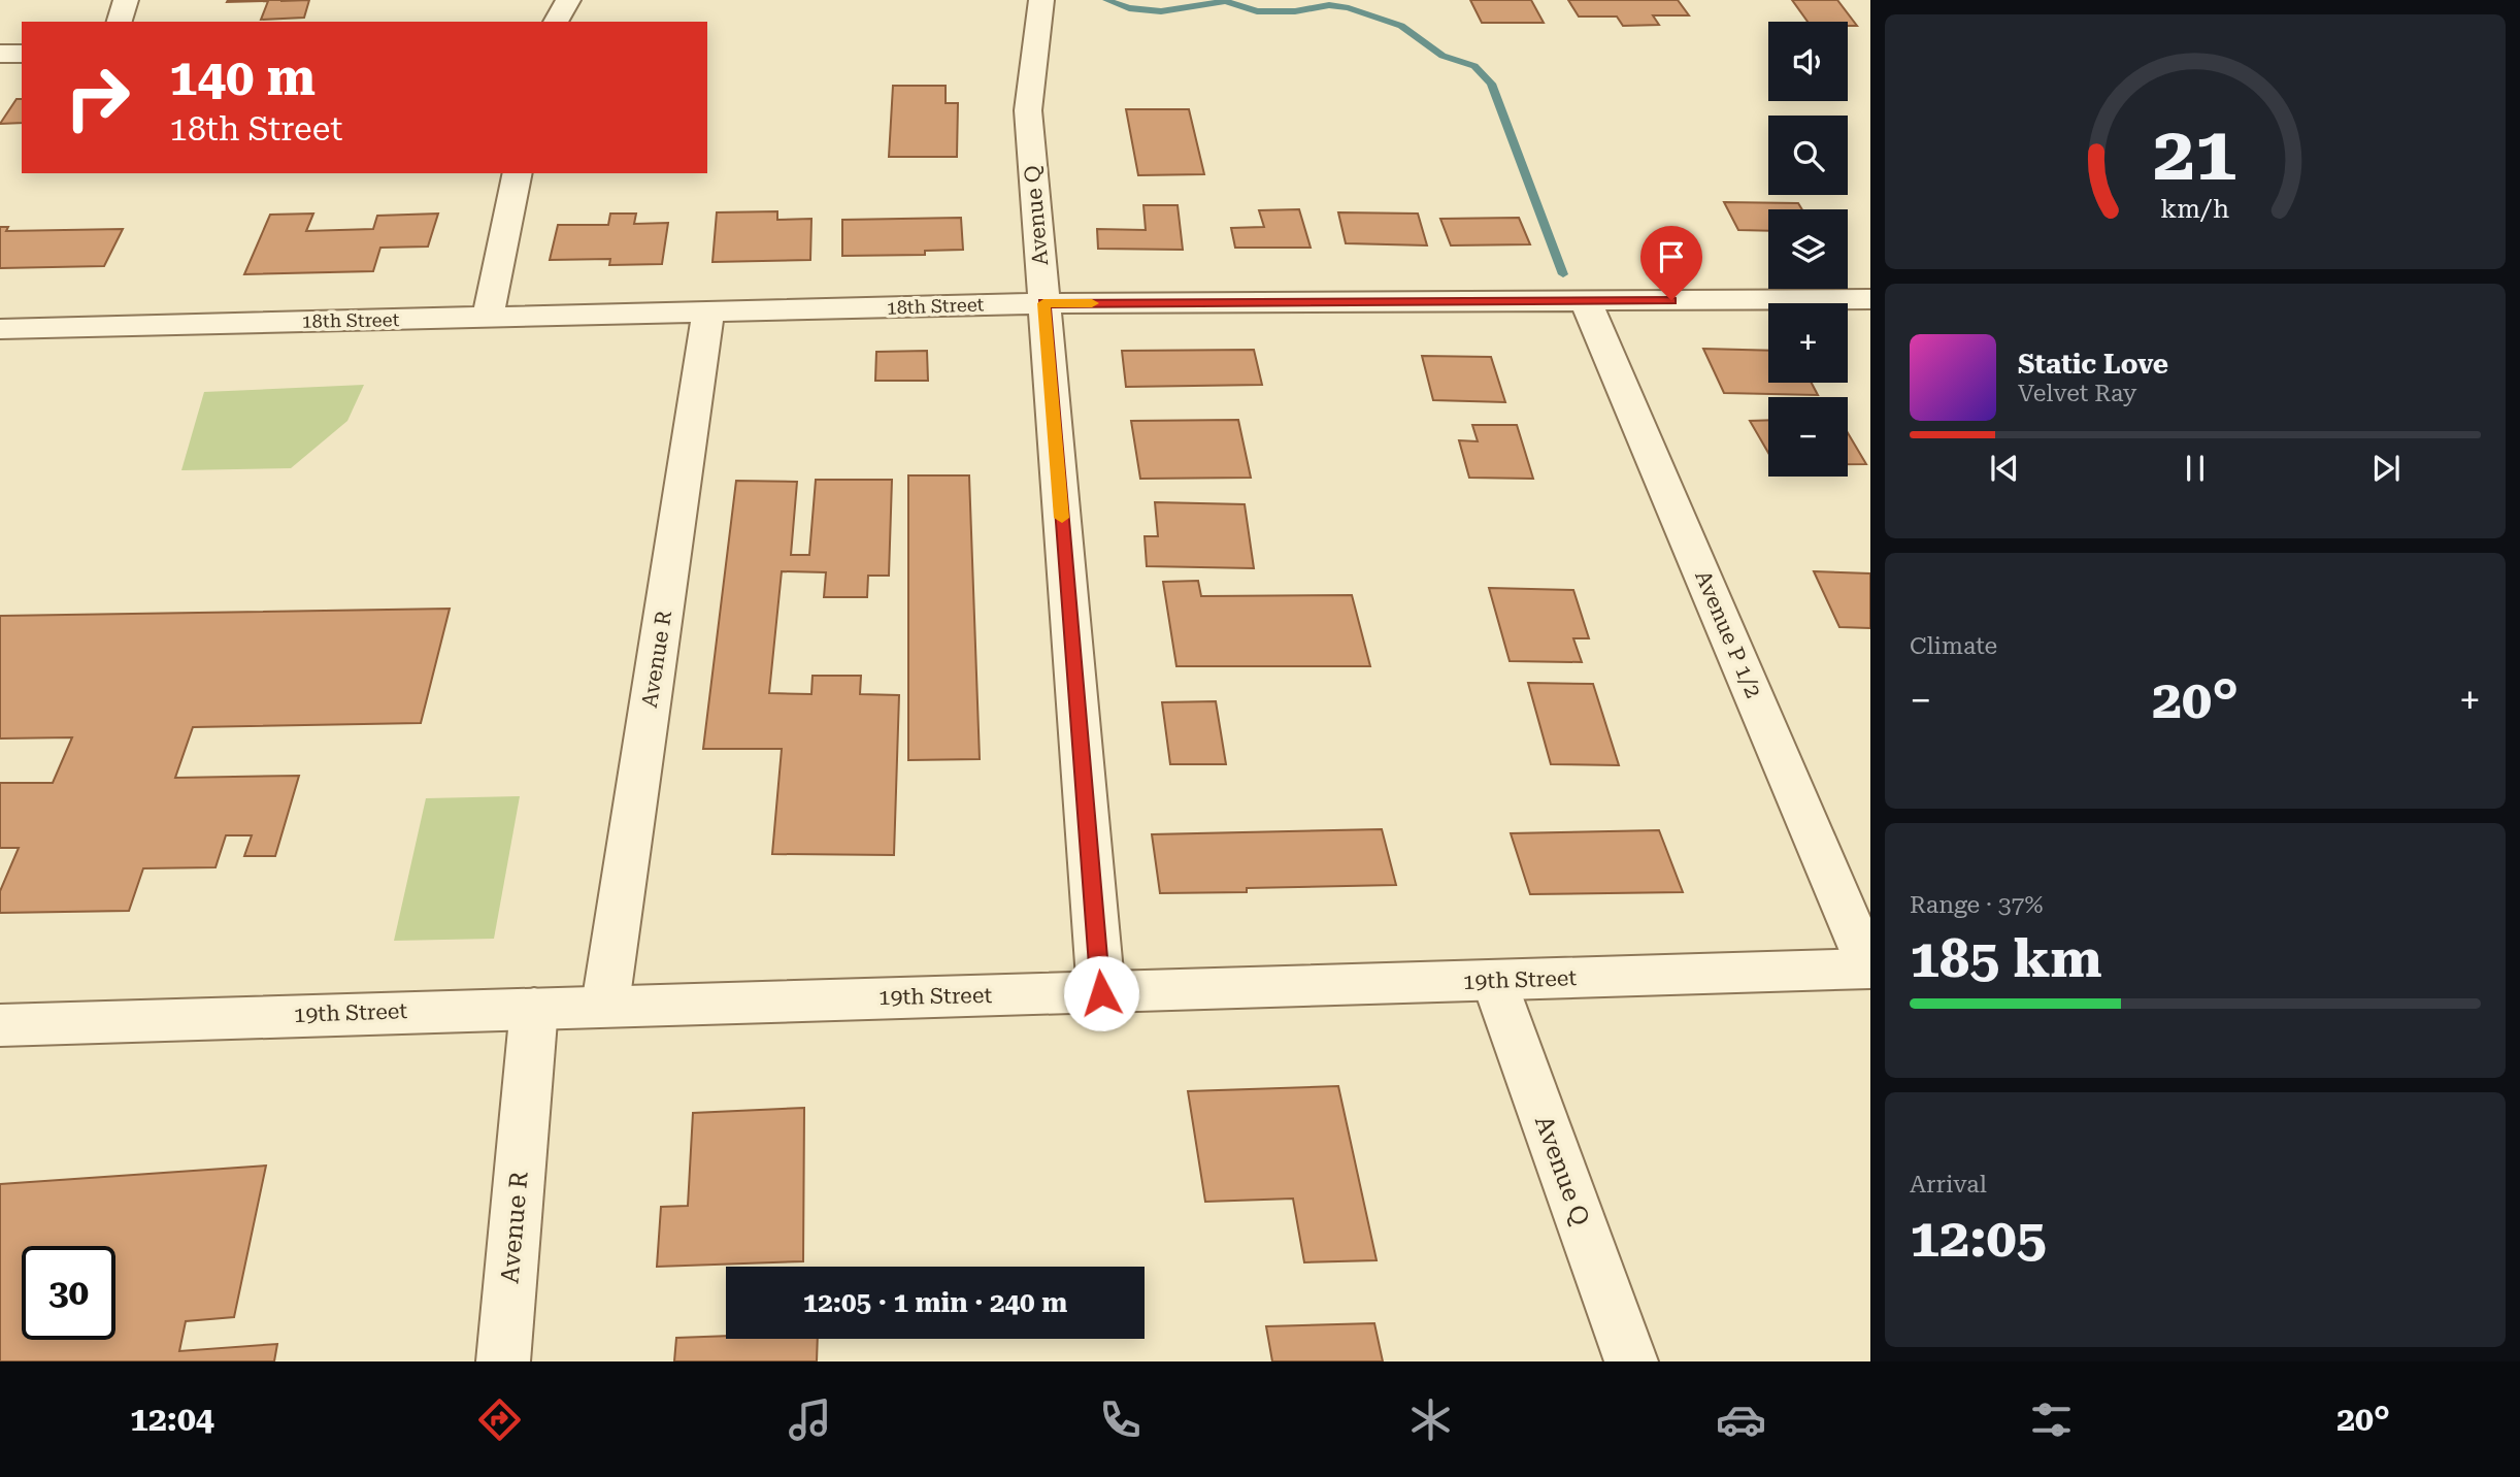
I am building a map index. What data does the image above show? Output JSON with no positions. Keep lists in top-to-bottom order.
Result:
{
  "streets": {
    "street": [
      "Avenue Q",
      "18th Street",
      "Avenue P 1/2",
      "Avenue R",
      "19th Street"
    ]
  },
  "crossings": [
    ["Avenue Q", "18th Street"],
    ["Avenue Q", "19th Street"],
    ["18th Street", "Avenue P 1/2"],
    ["18th Street", "Avenue R"],
    ["Avenue P 1/2", "19th Street"],
    ["Avenue R", "19th Street"]
  ],
  "page": {
    "map_buttons": ["+", "−"],
    "turn": ["140 m", "18th Street"],
    "song": ["Static Love", "Velvet Ray"],
    "tile": [
      "Climate",
      ["Range · 37%", "185 km"],
      ["Arrival", "12:05"]
    ],
    "heat": ["−", "20°", "+"],
    "limit": "30",
    "trip": "12:05 · 1 min · 240 m",
    "tabs": ["12:04", "20°"],
    "gauge": ["21", "km/h"]
  }
}
